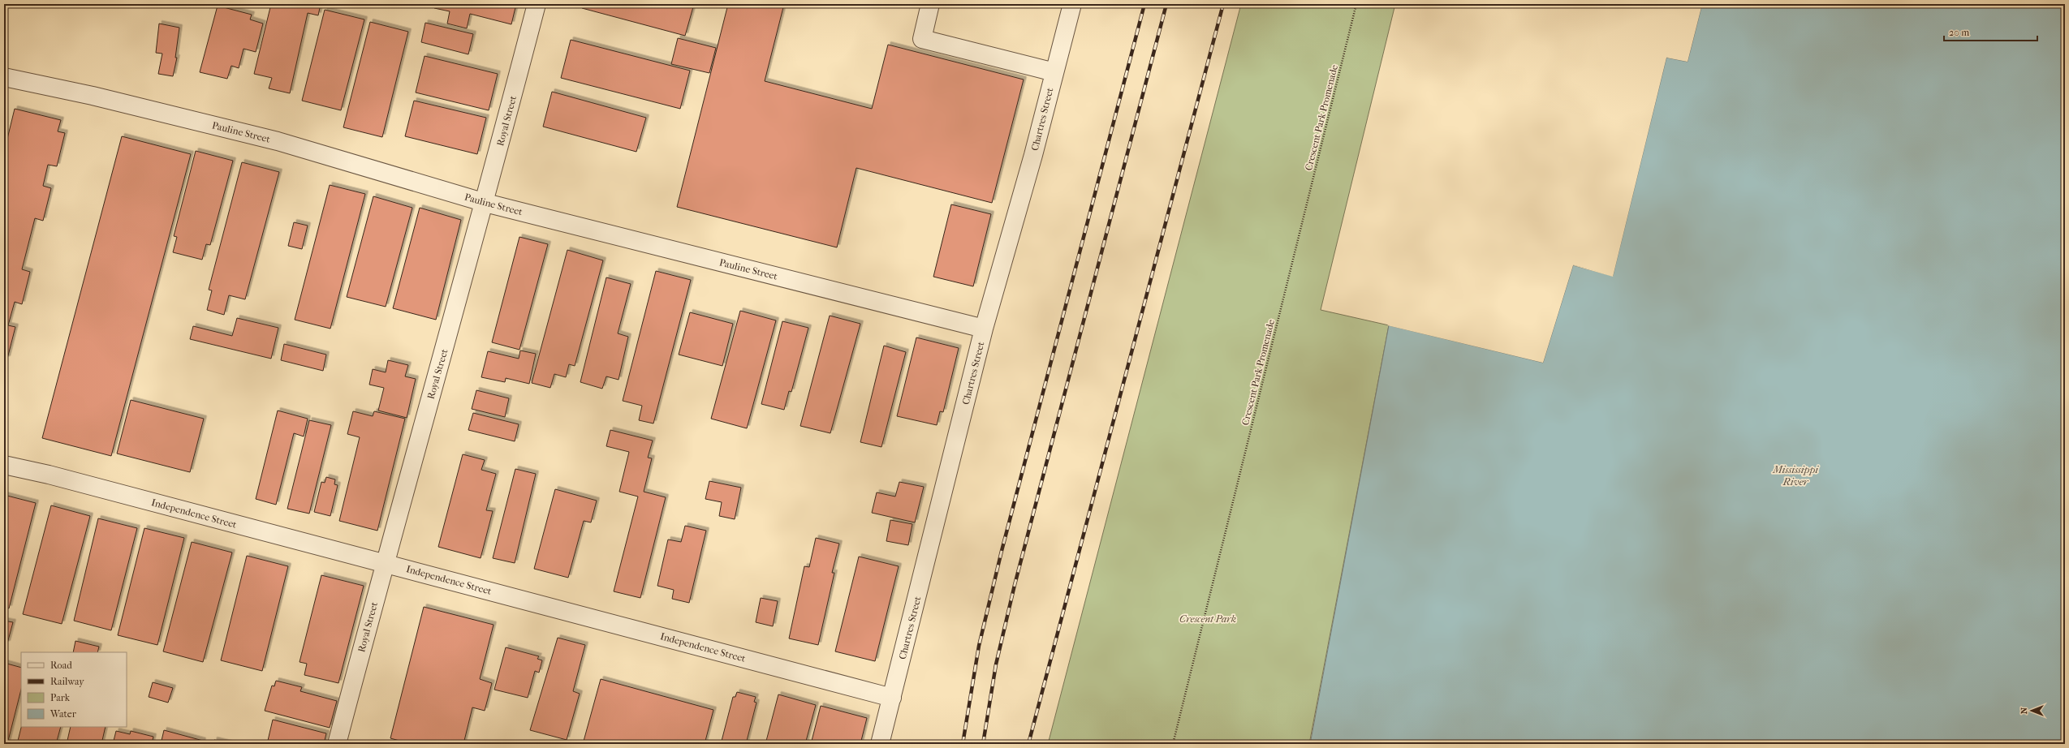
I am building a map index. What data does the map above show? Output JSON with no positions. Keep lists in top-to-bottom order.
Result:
{
  "streets": {
    "street": [
      "Chartres Street",
      "Royal Street",
      "Pauline Street",
      "Independence Street"
    ],
    "path": ["Crescent Park Promenade"]
  },
  "crossings": [
    ["Chartres Street", "Pauline Street"],
    ["Chartres Street", "Independence Street"],
    ["Royal Street", "Pauline Street"],
    ["Royal Street", "Independence Street"]
  ],
  "water": ["Mississippi River"],
  "parks": ["Crescent Park"],
  "legend": [
    "Road",
    "Railway",
    "Park",
    "Water"
  ],
  "scale_bar": "20 m",
  "north": "left"
}
